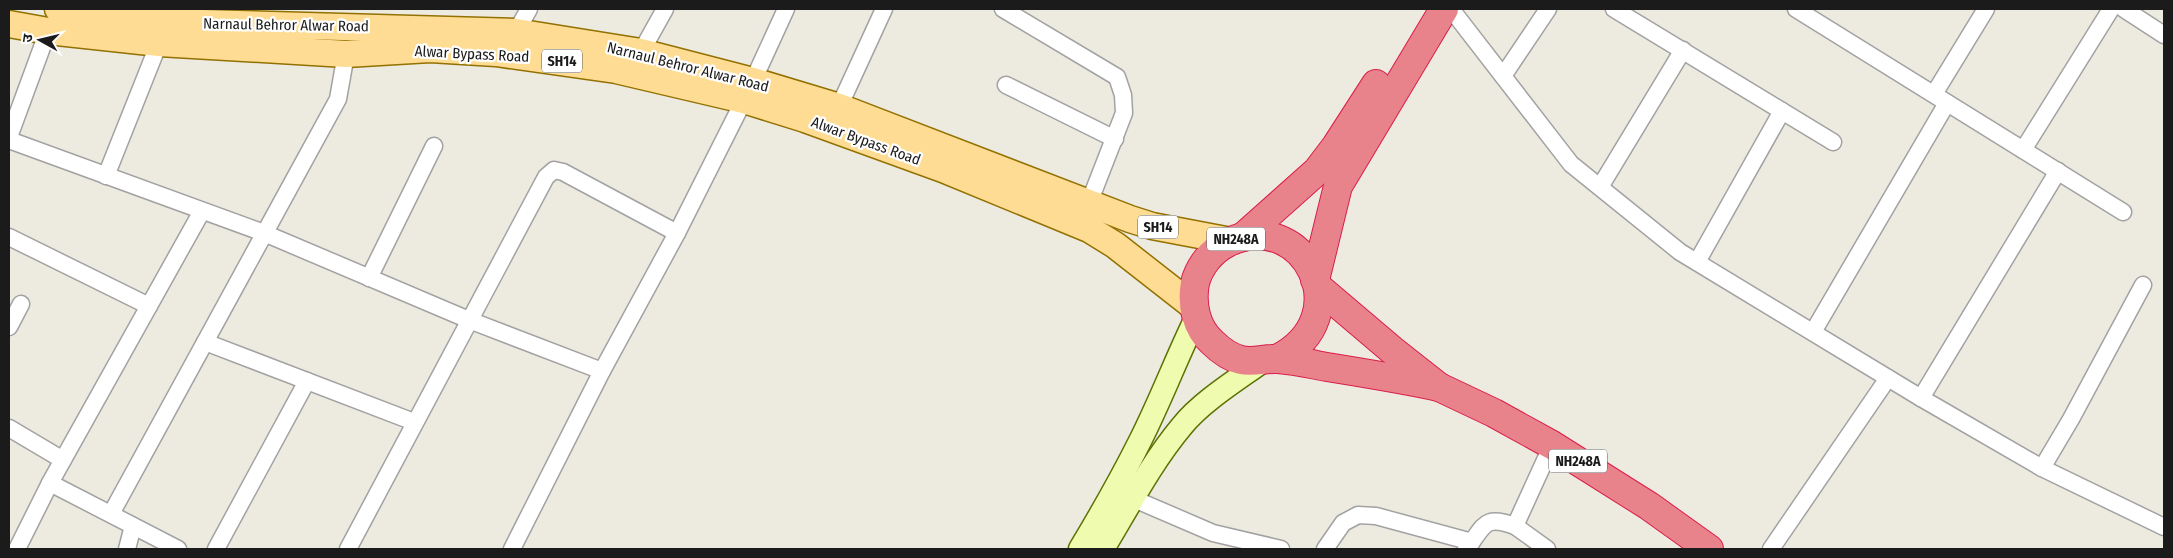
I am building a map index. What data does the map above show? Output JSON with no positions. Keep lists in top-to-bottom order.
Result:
{
  "streets": {
    "highway": ["NH248A"],
    "main road": ["Narnaul Behror Alwar Road", "Alwar Bypass Road", "SH14"]
  },
  "crossings": [
    ["Narnaul Behror Alwar Road", "Alwar Bypass Road"],
    ["Narnaul Behror Alwar Road", "SH14"],
    ["Alwar Bypass Road", "SH14"],
    ["Alwar Bypass Road", "NH248A"],
    ["SH14", "NH248A"]
  ],
  "north": "left"
}
